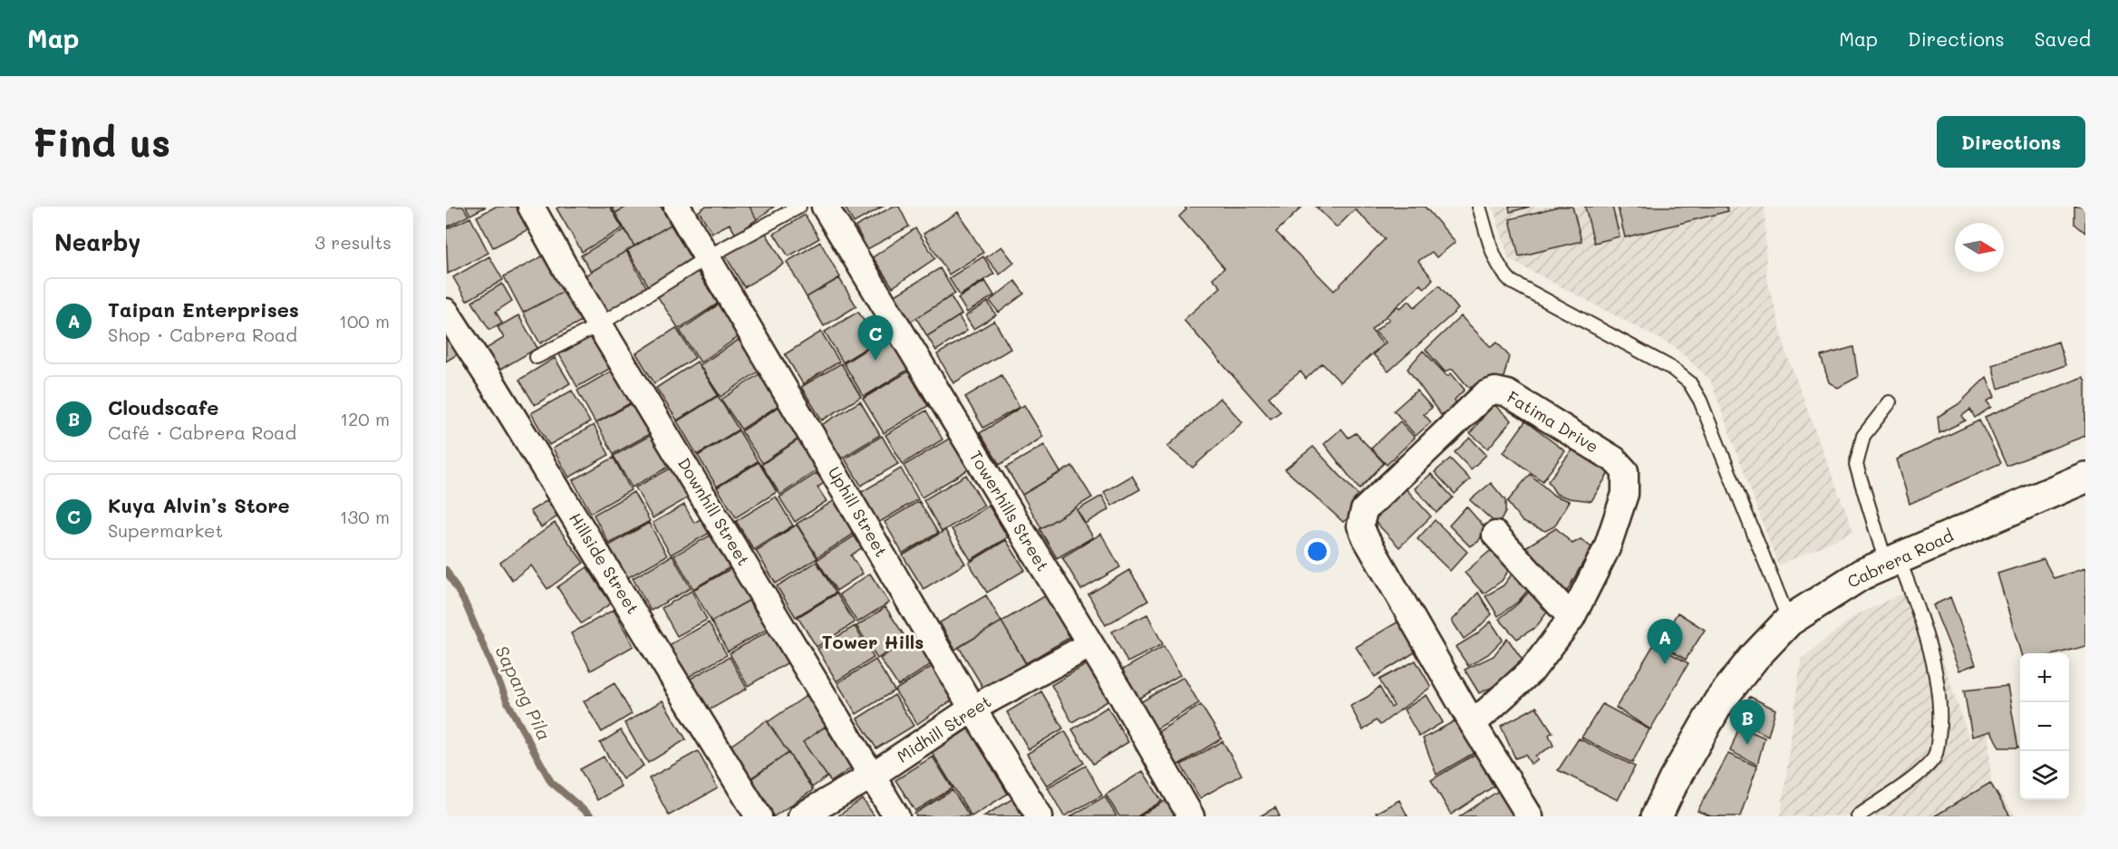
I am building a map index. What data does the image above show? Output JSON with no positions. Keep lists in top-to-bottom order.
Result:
{
  "streets": {
    "main road": ["Cabrera Road"],
    "street": [
      "Fatima Drive",
      "Towerhills Street",
      "Downhill Street",
      "Uphill Street",
      "Hillside Street",
      "Midhill Street"
    ]
  },
  "crossings": [
    ["Towerhills Street", "Midhill Street"],
    ["Downhill Street", "Midhill Street"],
    ["Uphill Street", "Midhill Street"]
  ],
  "districts": ["Tower Hills"],
  "water": ["Sapang Pila"],
  "north": "right",
  "page": {
    "header": "Map",
    "nav": ["Map", "Directions", "Saved"],
    "buttons": "Directions",
    "title": "Find us",
    "heading": ["Nearby", "3 results"],
    "list": [
      {
        "mark": "A",
        "name": "Taipan Enterprises",
        "note": "Shop · Cabrera Road",
        "value": "100 m"
      },
      {
        "mark": "B",
        "name": "Cloudscafe",
        "note": "Café · Cabrera Road",
        "value": "120 m"
      },
      {
        "mark": "C",
        "name": "Kuya Alvin’s Store",
        "note": "Supermarket",
        "value": "130 m"
      }
    ],
    "pins": ["C", "A", "B"],
    "map_buttons": ["+", "−"]
  }
}
